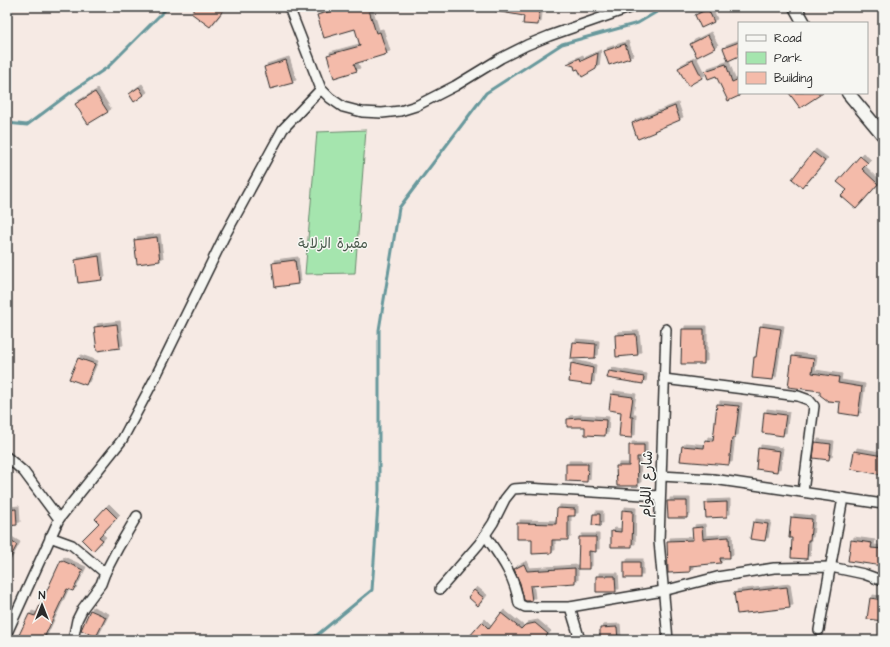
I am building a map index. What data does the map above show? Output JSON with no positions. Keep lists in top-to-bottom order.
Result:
{
  "streets": {
    "street": ["شارع اللوام"]
  },
  "parks": ["مقبرة الزلابة"],
  "legend": ["Road", "Park", "Building"],
  "north": "top"
}
